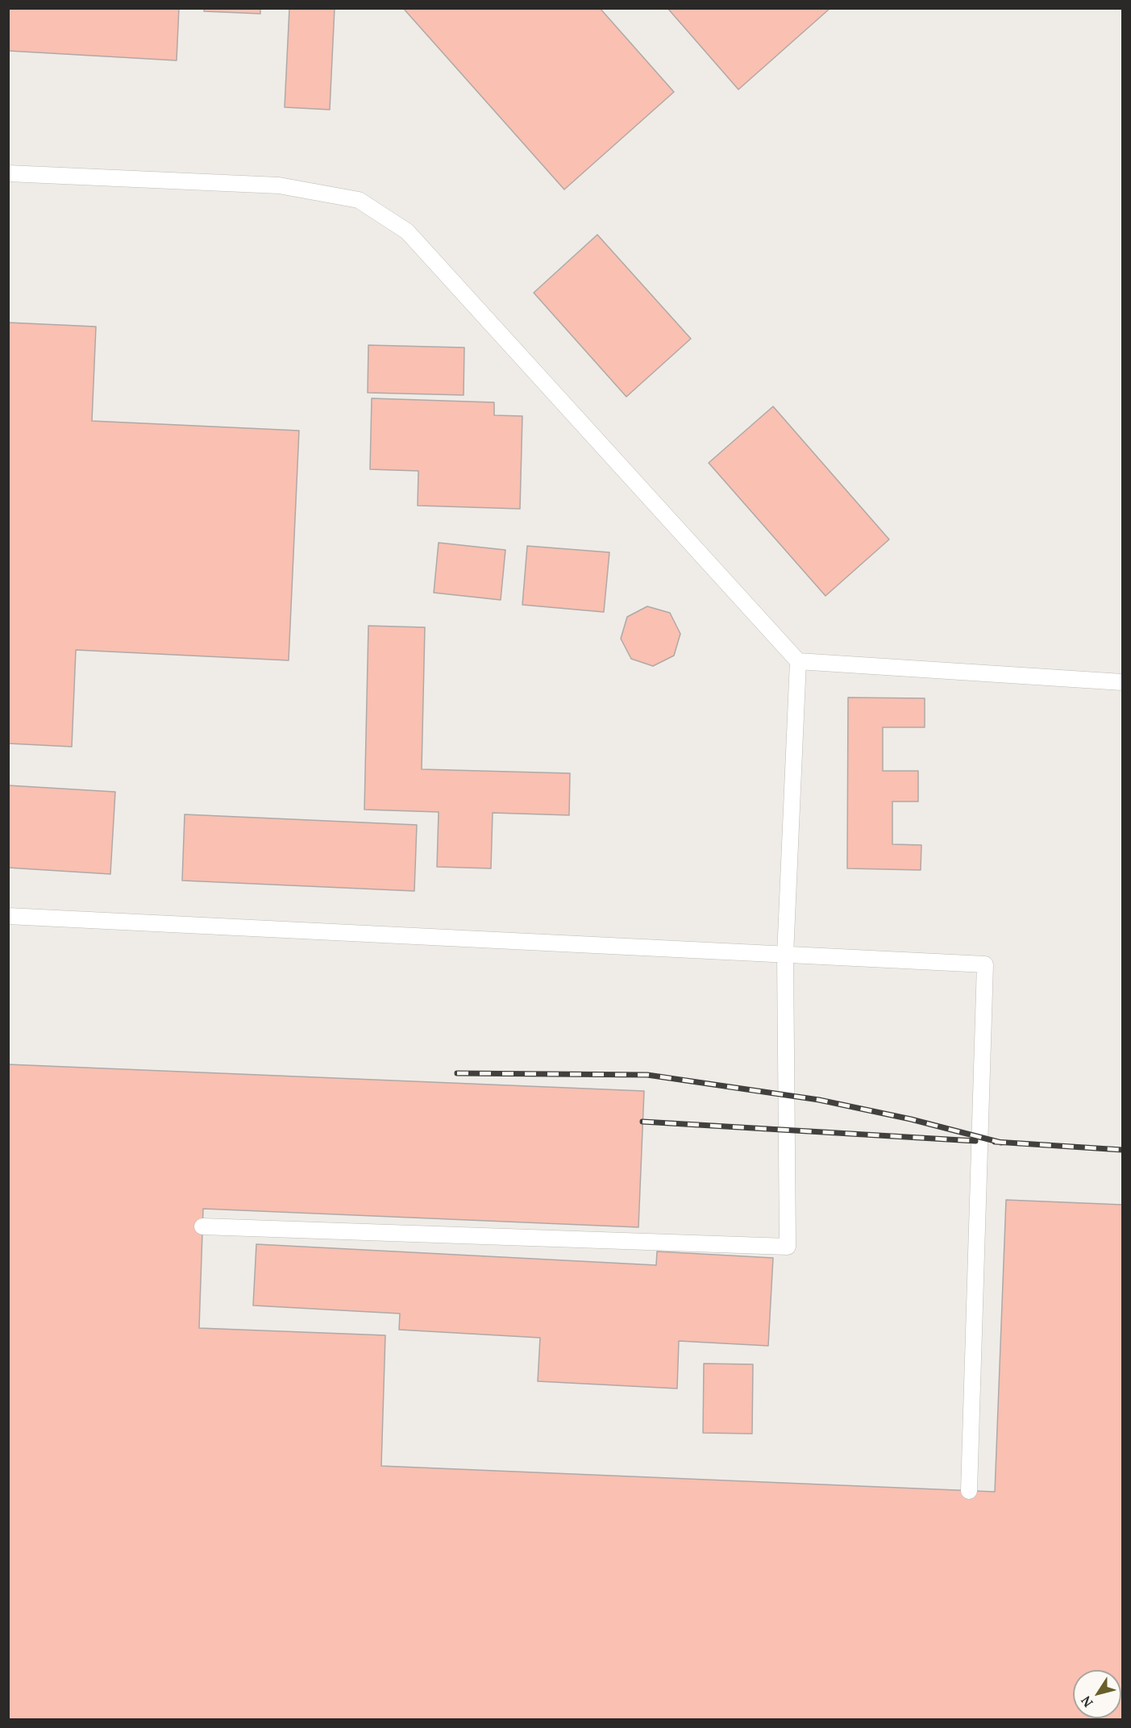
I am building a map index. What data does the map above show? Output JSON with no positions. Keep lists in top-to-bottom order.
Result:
{
  "north": "bottom left"
}
